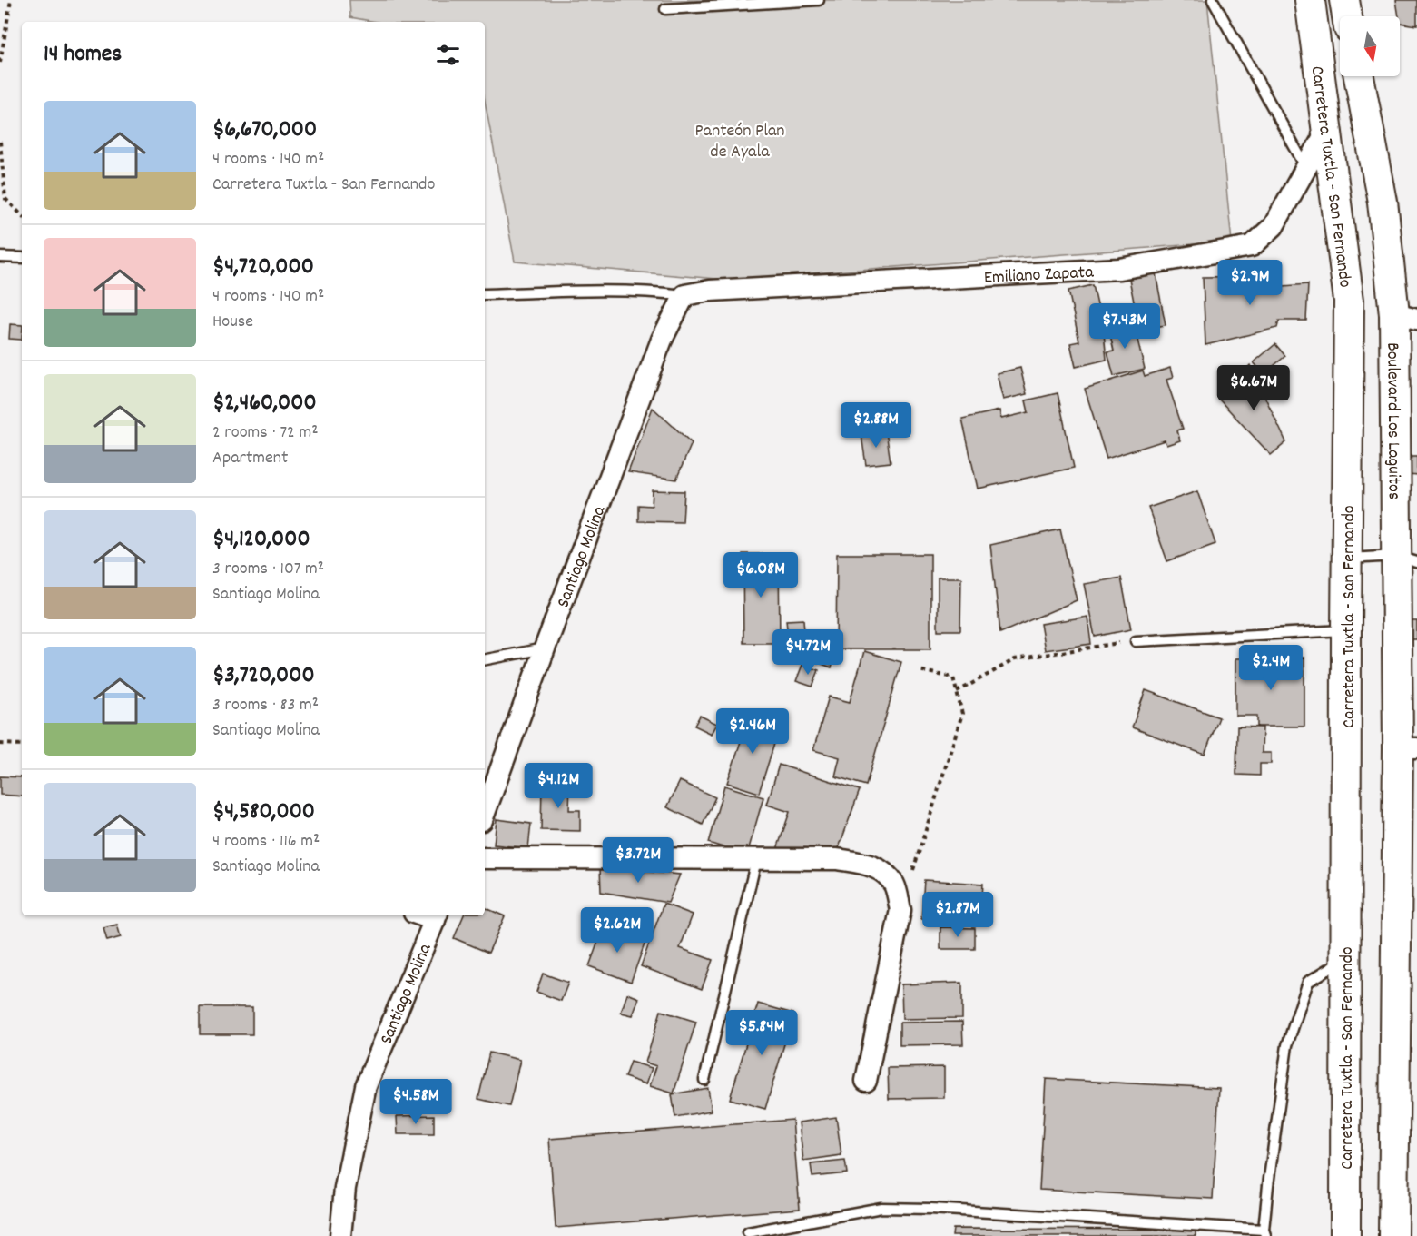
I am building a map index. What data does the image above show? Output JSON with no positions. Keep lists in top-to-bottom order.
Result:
{
  "streets": {
    "main road": ["Carretera Tuxtla - San Fernando", "Boulevard Los Laguitos"],
    "street": ["Emiliano Zapata", "Santiago Molina"]
  },
  "crossings": [
    ["Carretera Tuxtla - San Fernando", "Emiliano Zapata"],
    ["Emiliano Zapata", "Santiago Molina"]
  ],
  "parks": ["Panteón Plan de Ayala"],
  "north": "bottom",
  "page": {
    "heading": "14 homes",
    "list": [
      {
        "name": "$6,670,000",
        "note": "4 rooms · 140 m² · Carretera Tuxtla - San Fernando"
      },
      {
        "name": "$4,720,000",
        "note": "4 rooms · 140 m² · House"
      },
      {
        "name": "$2,460,000",
        "note": "2 rooms · 72 m² · Apartment"
      },
      {
        "name": "$4,120,000",
        "note": "3 rooms · 107 m² · Santiago Molina"
      },
      {
        "name": "$3,720,000",
        "note": "3 rooms · 83 m² · Santiago Molina"
      },
      {
        "name": "$4,580,000",
        "note": "4 rooms · 116 m² · Santiago Molina"
      }
    ],
    "price": [
      "$2.9M",
      "$7.43M",
      "$6.67M",
      "$2.88M",
      "$6.08M",
      "$4.72M",
      "$2.4M",
      "$2.46M",
      "$4.12M",
      "$3.72M",
      "$2.87M",
      "$2.62M",
      "$5.84M",
      "$4.58M"
    ]
  }
}
